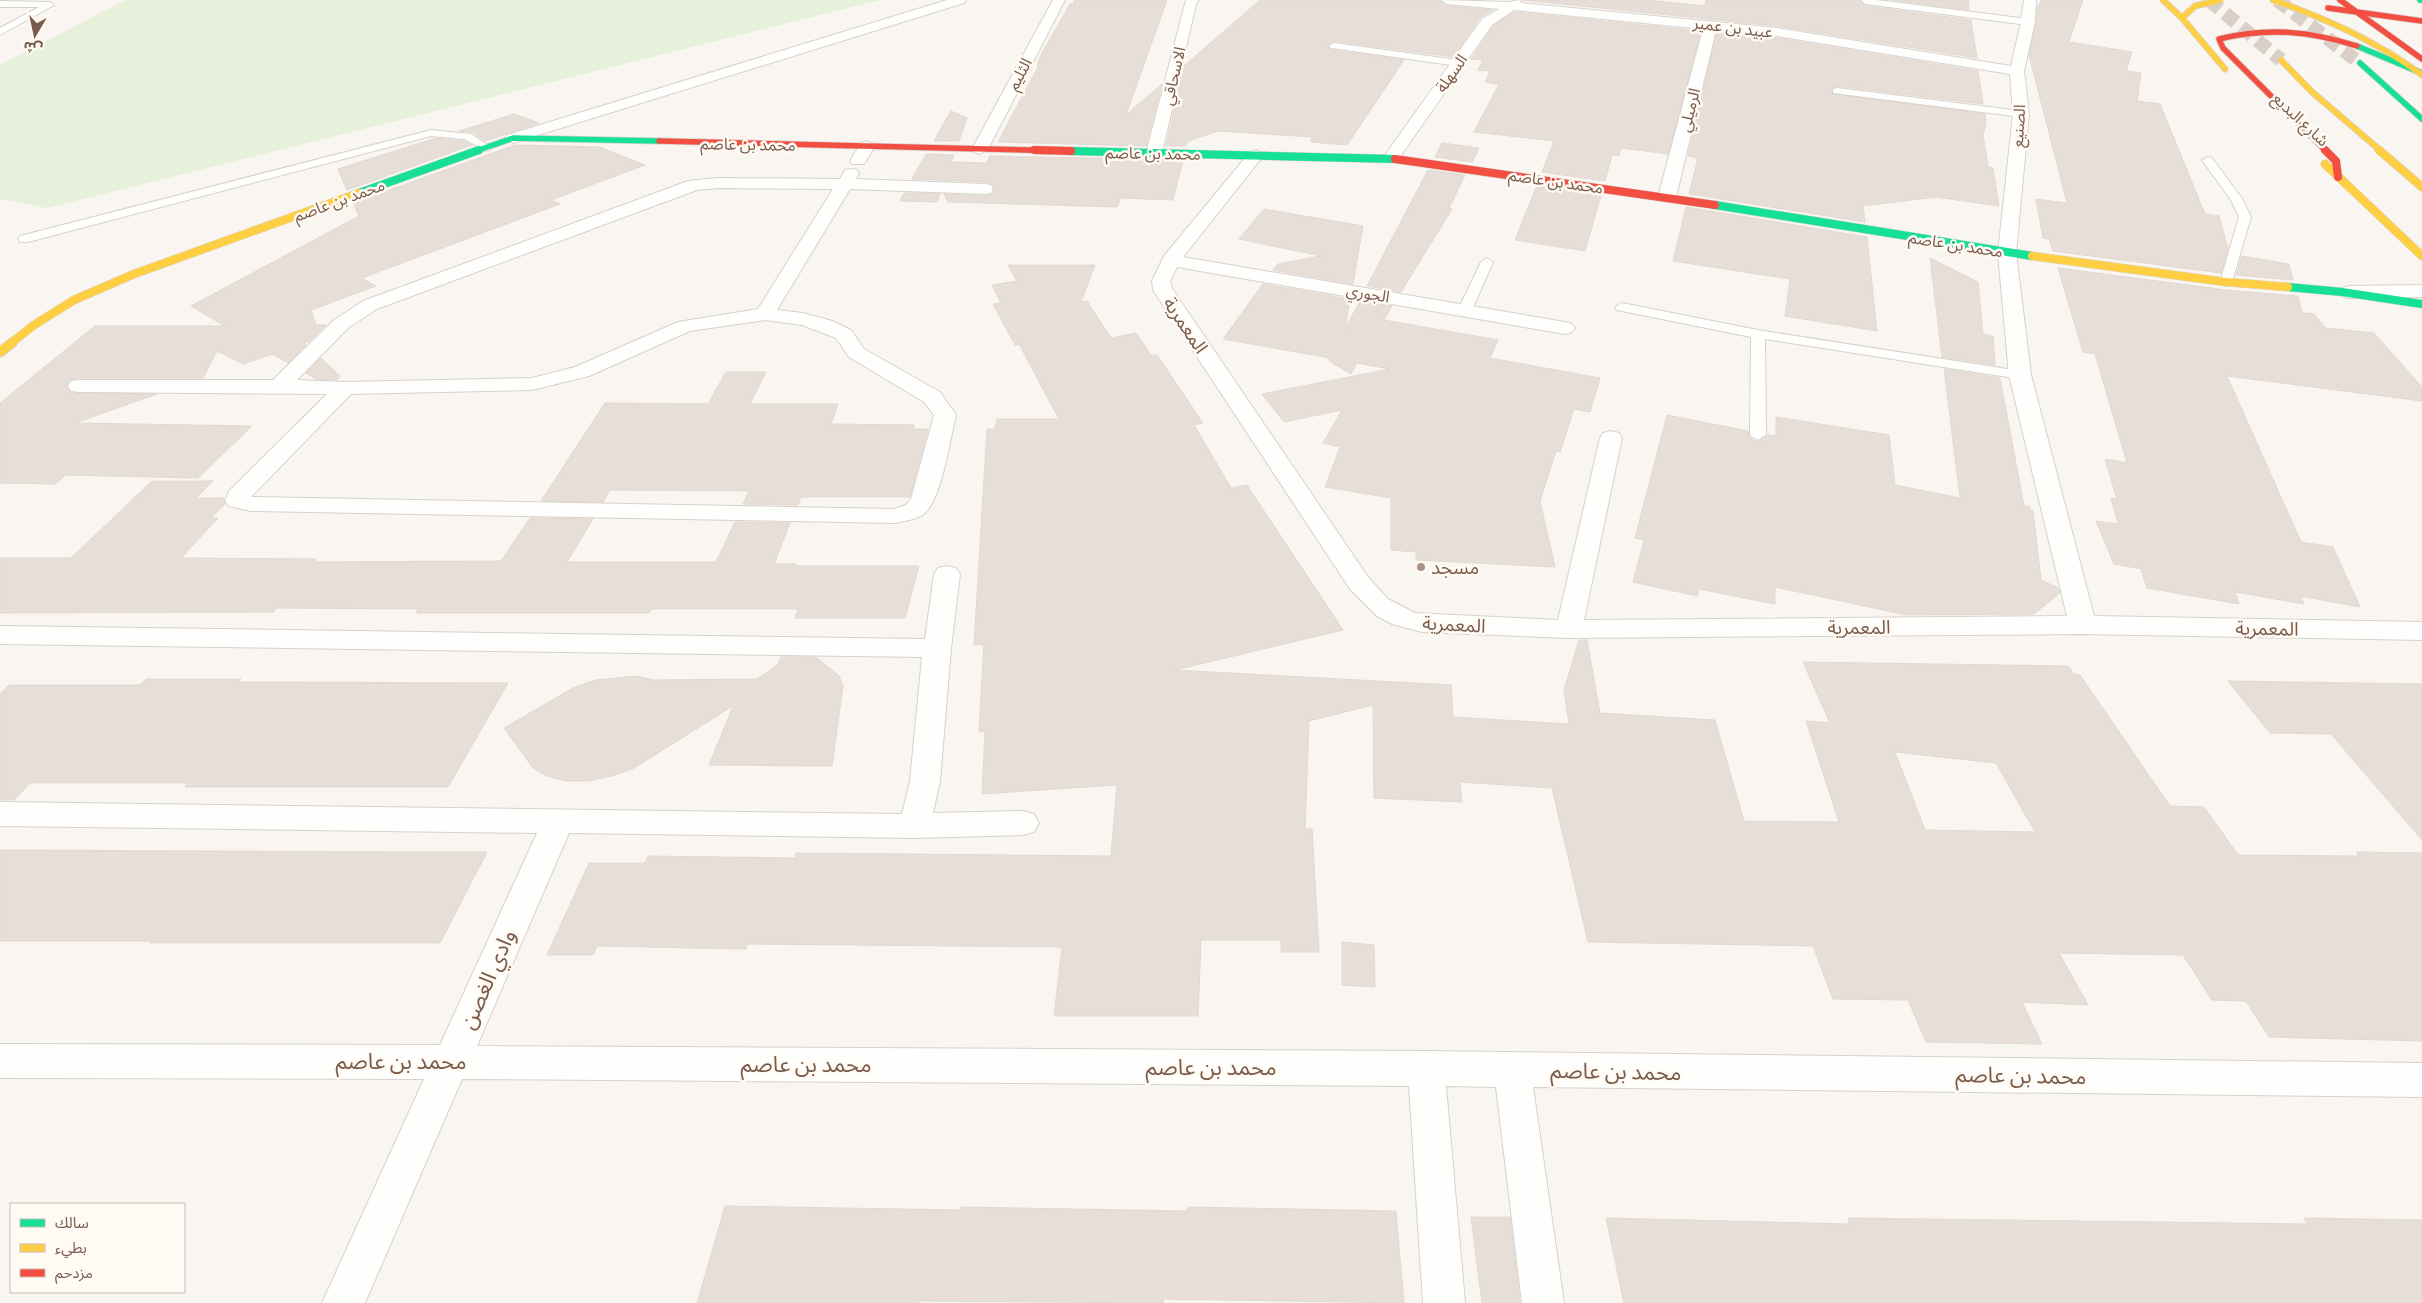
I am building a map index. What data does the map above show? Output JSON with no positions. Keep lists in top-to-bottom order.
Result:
{
  "streets": {
    "main road": ["شارع البديع", "محمد بن عاصم"],
    "street": [
      "عبيد بن عمير",
      "السهلة",
      "الثليم",
      "الاسحاقي",
      "الرميلي",
      "الصنيع",
      "الجوري",
      "المعمرية",
      "وادي الغصن"
    ]
  },
  "crossings": [
    ["عبيد بن عمير", "السهلة"],
    ["عبيد بن عمير", "الرميلي"],
    ["عبيد بن عمير", "الصنيع"],
    ["السهلة", "محمد بن عاصم"],
    ["الثليم", "محمد بن عاصم"],
    ["الاسحاقي", "محمد بن عاصم"],
    ["الرميلي", "محمد بن عاصم"],
    ["الصنيع", "محمد بن عاصم"],
    ["محمد بن عاصم", "المعمرية"],
    ["محمد بن عاصم", "وادي الغصن"],
    ["الجوري", "المعمرية"]
  ],
  "places": ["مسجد"],
  "legend": ["سالك", "بطيء", "مزدحم"],
  "north": "bottom"
}
